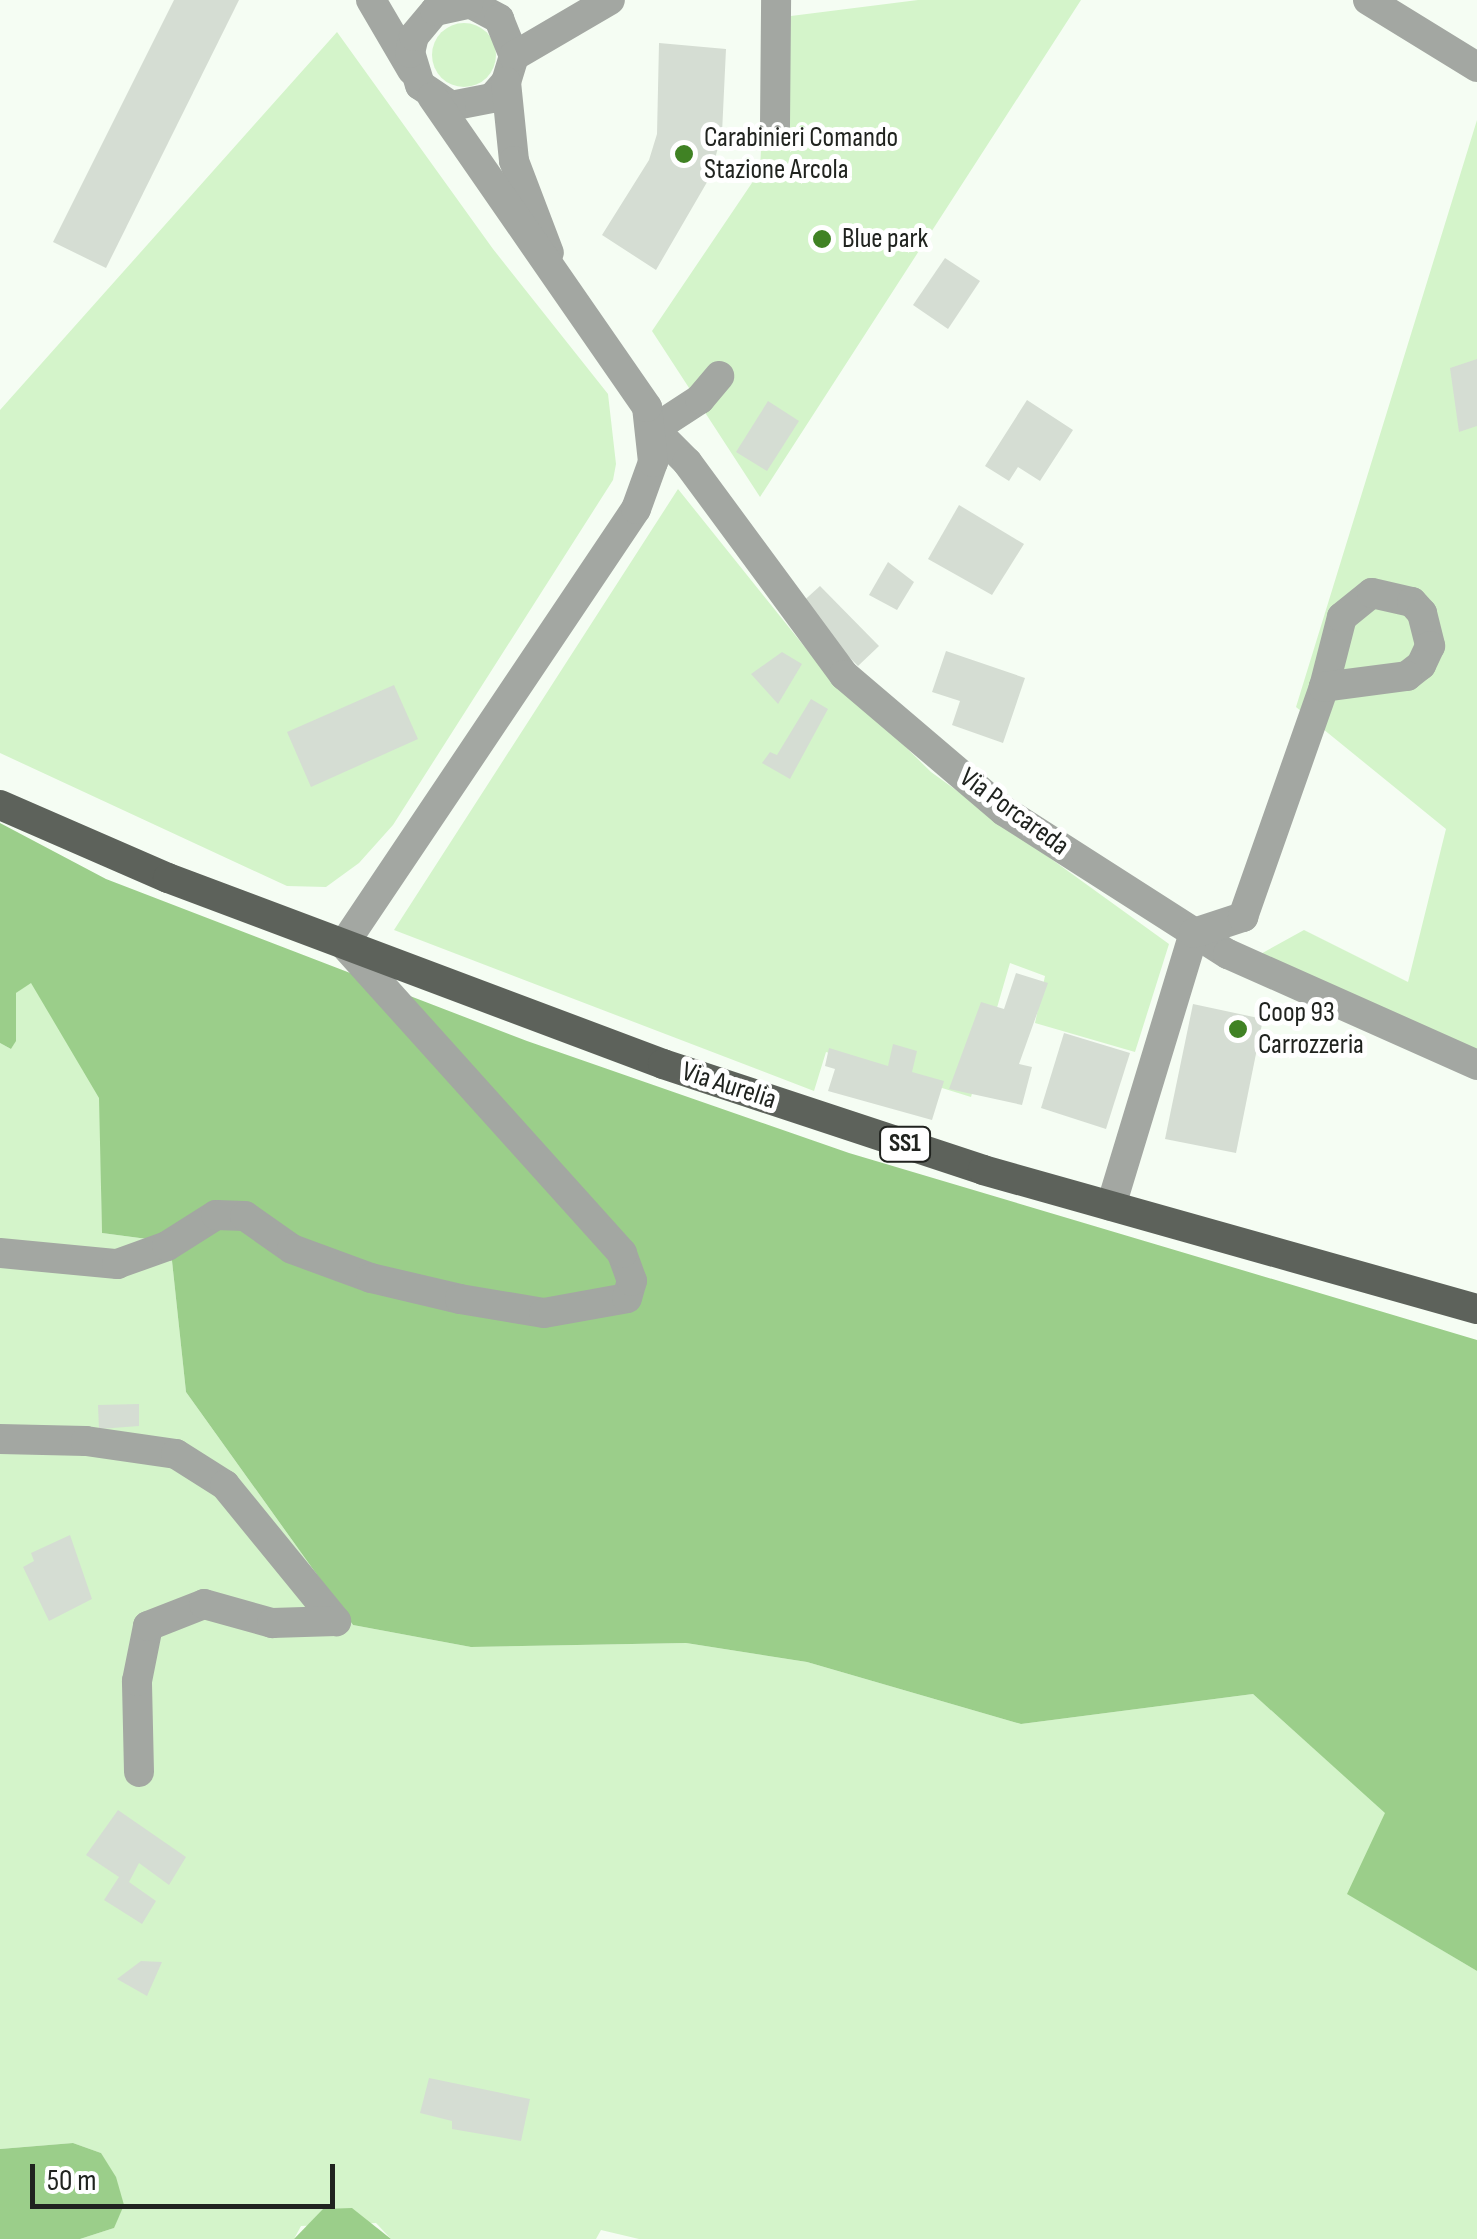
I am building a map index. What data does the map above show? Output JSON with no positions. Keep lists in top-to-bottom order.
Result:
{
  "streets": {
    "main road": ["Via Aurelia", "SS1"],
    "street": ["Via Porcareda"]
  },
  "places": ["Carabinieri Comando Stazione Arcola", "Blue park", "Coop 93 Carrozzeria"],
  "scale_bar": "50 m"
}
